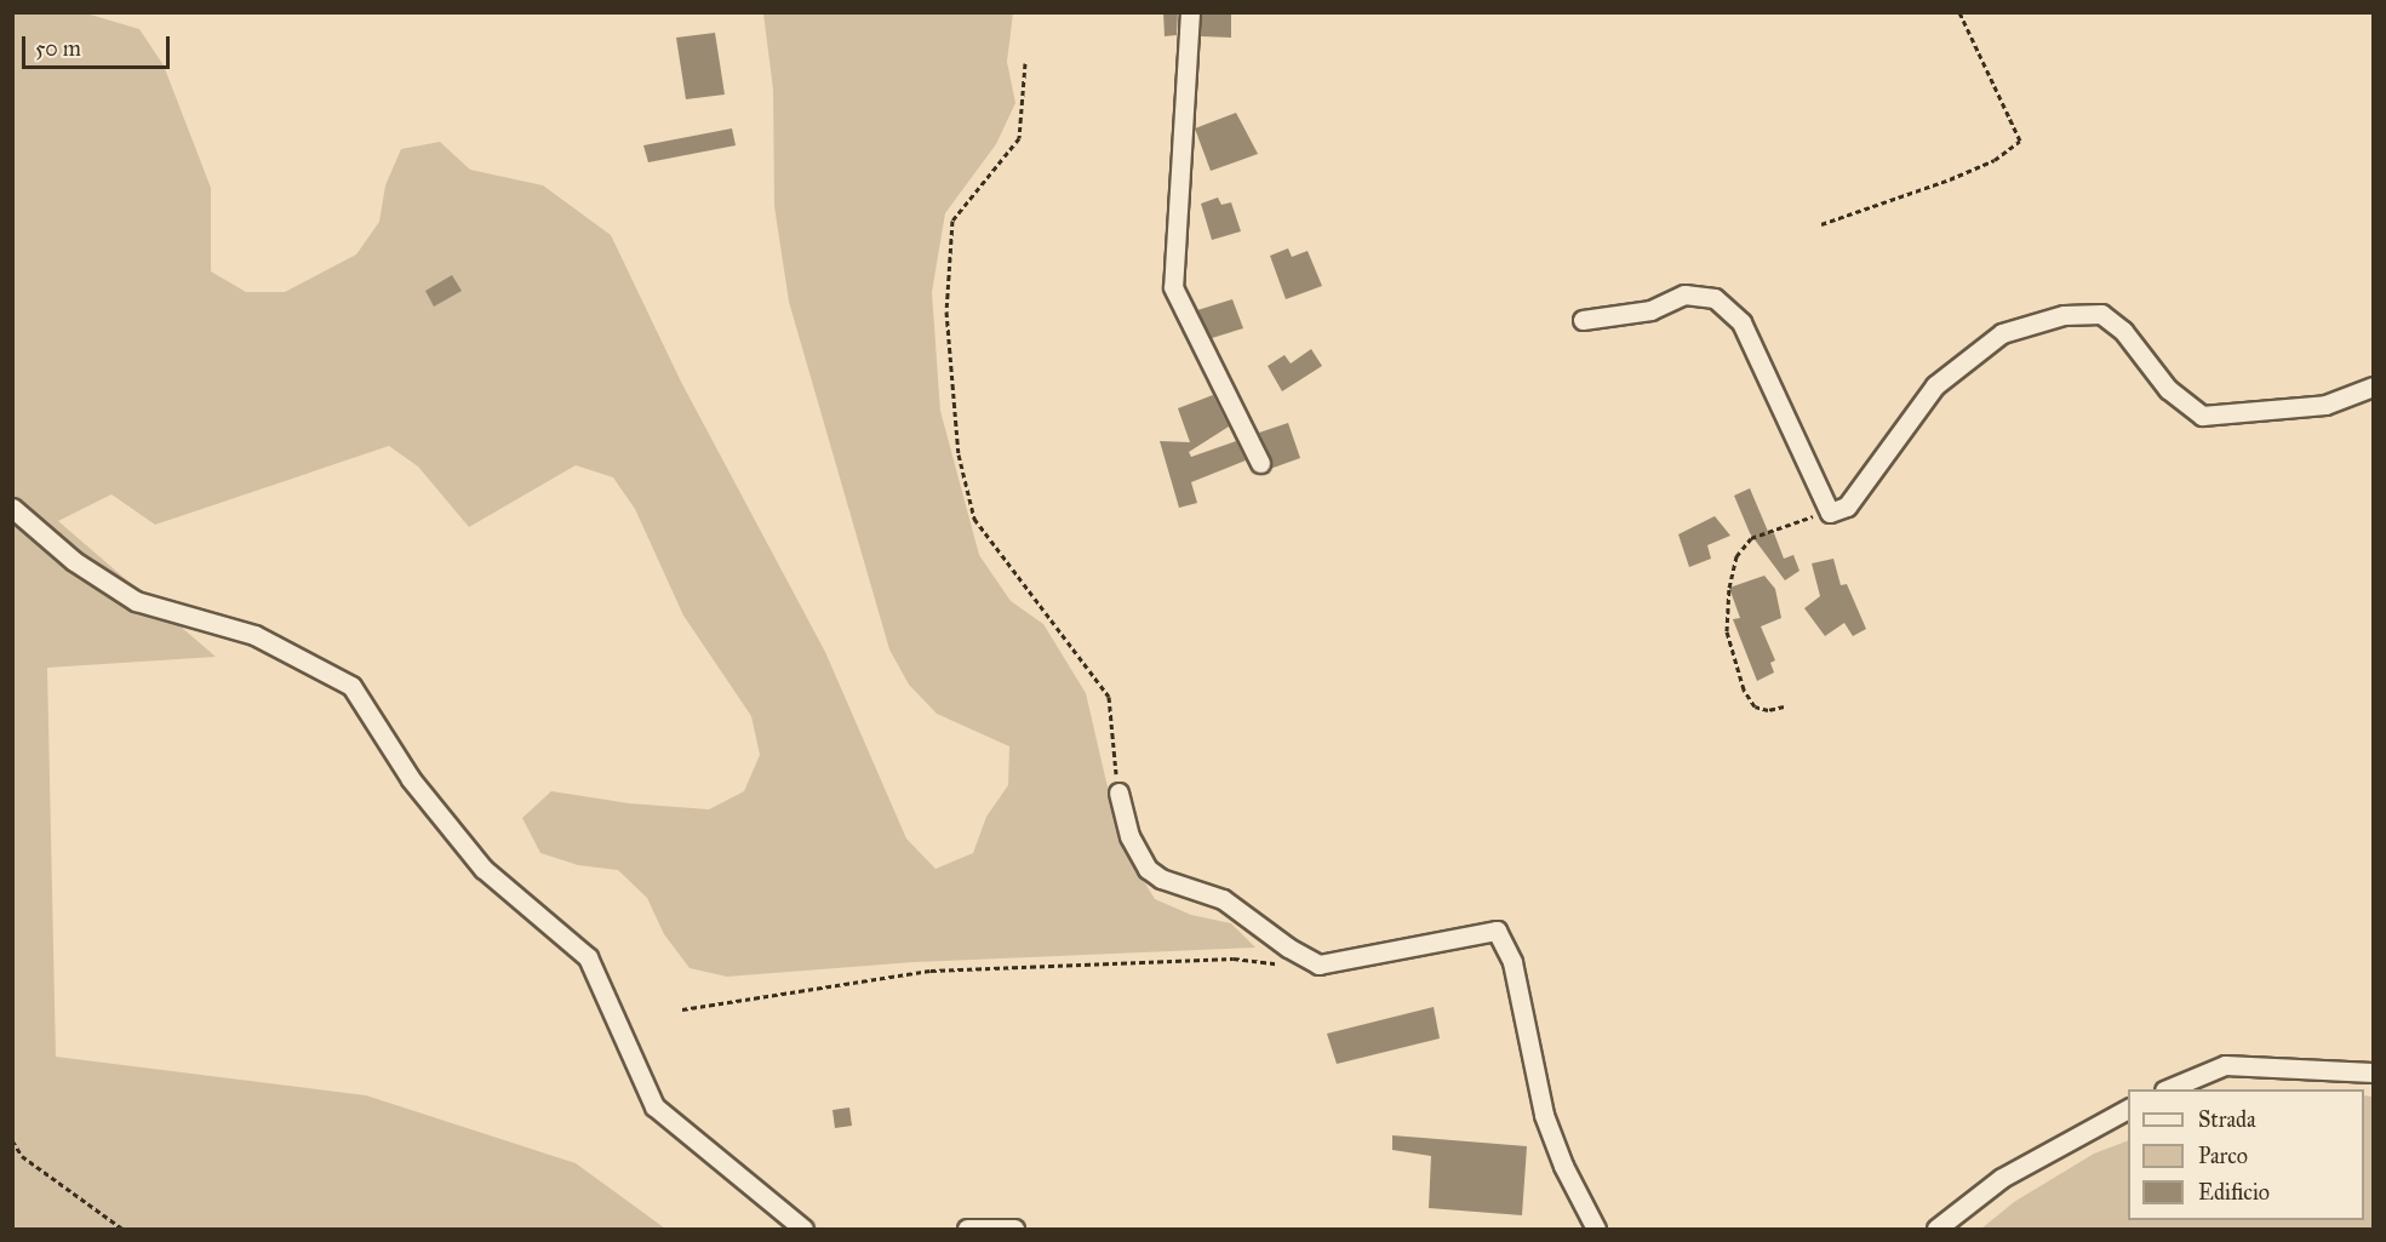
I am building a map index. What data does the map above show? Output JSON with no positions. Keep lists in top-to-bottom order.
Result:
{
  "legend": ["Strada", "Parco", "Edificio"],
  "scale_bar": "50 m"
}
